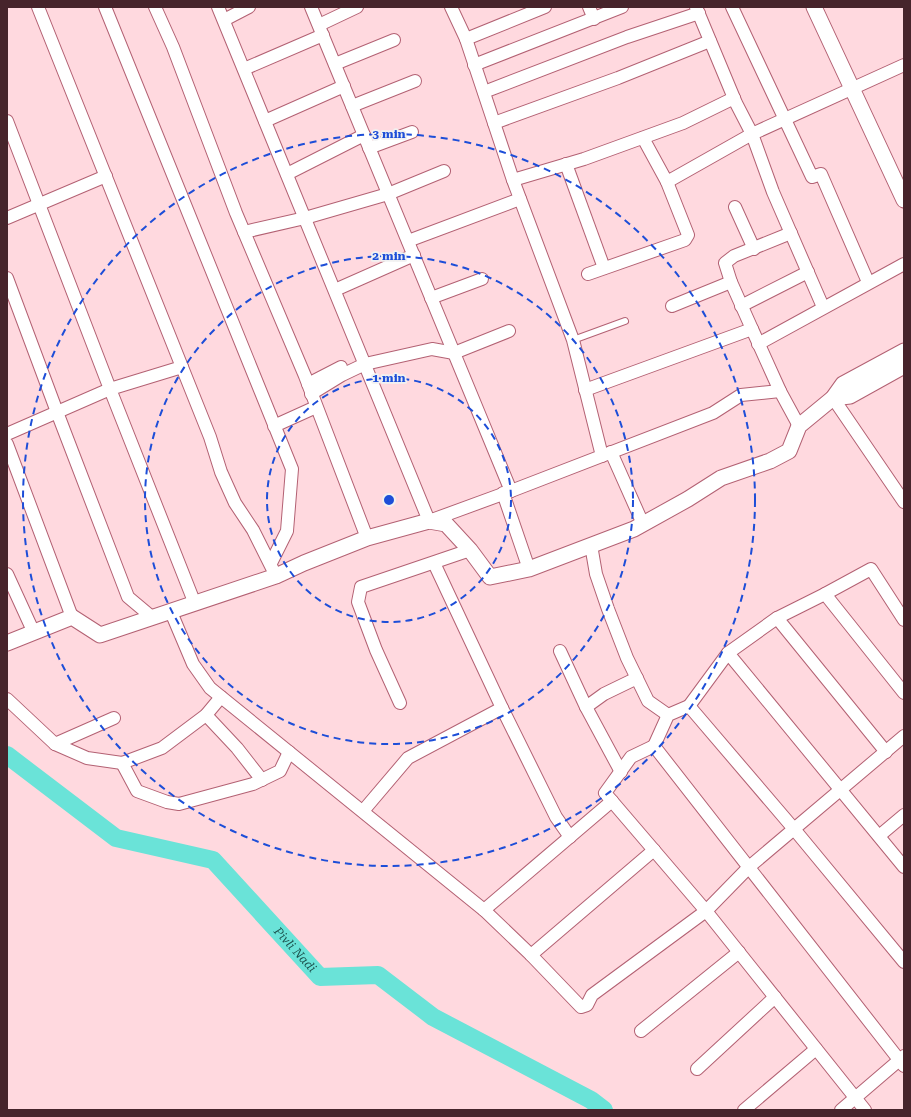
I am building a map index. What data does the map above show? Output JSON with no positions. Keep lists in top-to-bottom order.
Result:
{
  "water": ["Pivli Nadi"],
  "rings": ["3 min", "2 min", "1 min"]
}
